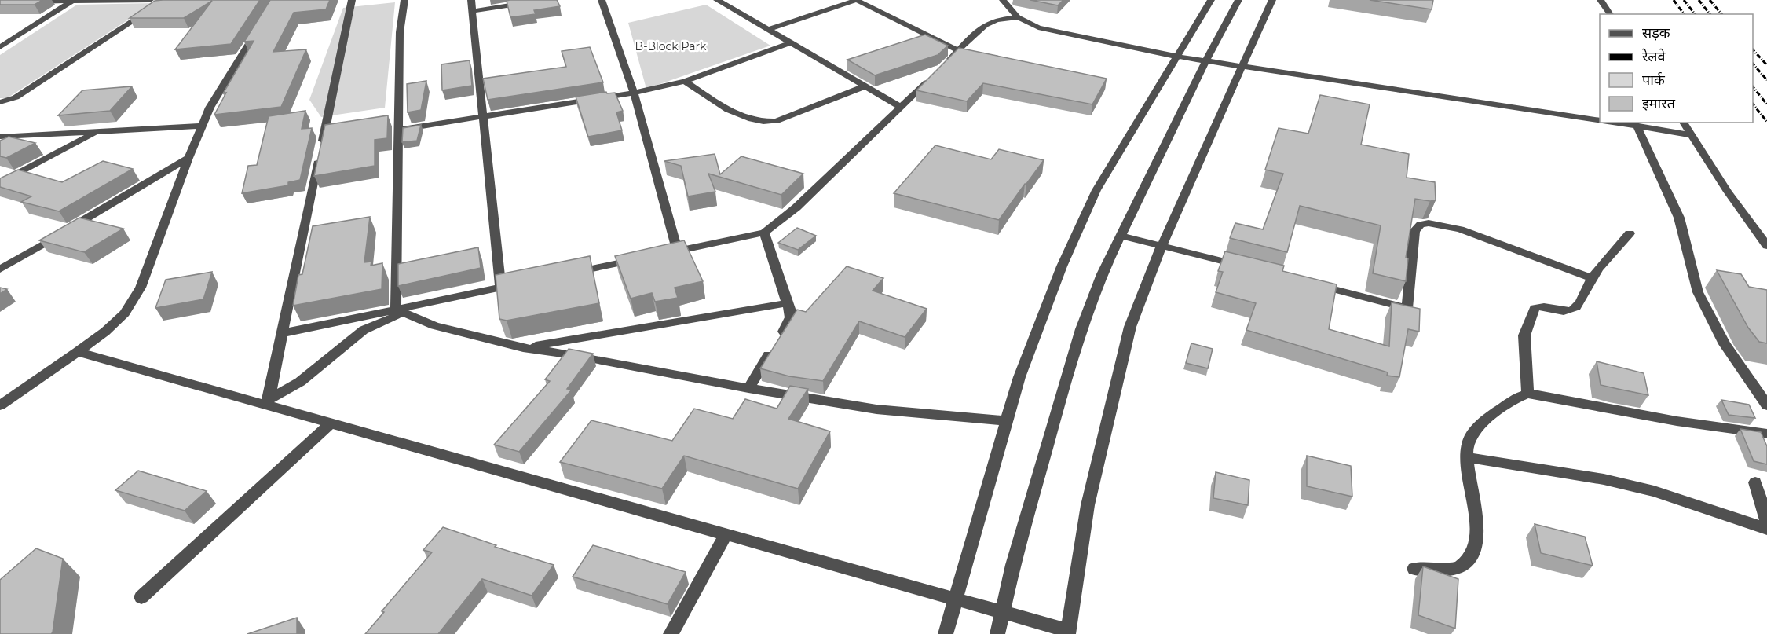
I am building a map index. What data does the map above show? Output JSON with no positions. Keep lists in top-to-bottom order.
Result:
{
  "parks": ["B-Block Park"],
  "legend": [
    "सड़क",
    "रेलवे",
    "पार्क",
    "इमारत"
  ]
}
